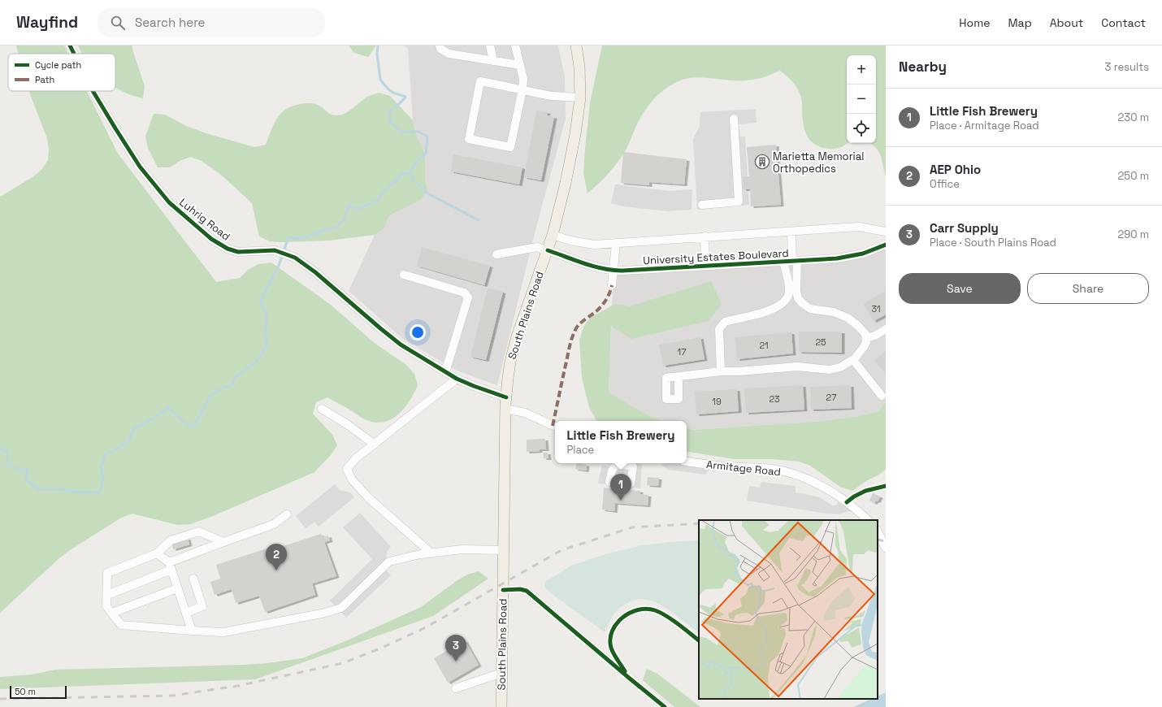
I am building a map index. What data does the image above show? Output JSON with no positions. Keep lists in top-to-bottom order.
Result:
{
  "streets": {
    "main road": ["South Plains Road"],
    "street": ["Luhrig Road", "University Estates Boulevard", "Armitage Road"]
  },
  "crossings": [
    ["Luhrig Road", "South Plains Road"],
    ["University Estates Boulevard", "South Plains Road"]
  ],
  "places": {
    "building": ["Marietta Memorial Orthopedics"]
  },
  "house_numbers": [
    "31",
    "25",
    "21",
    "17",
    "27",
    "23",
    "19"
  ],
  "legend": ["Cycle path", "Path"],
  "scale_bar": "50 m",
  "page": {
    "header": "Wayfind",
    "search": "Search here",
    "nav": [
      "Home",
      "Map",
      "About",
      "Contact"
    ],
    "heading": ["Nearby", "3 results"],
    "map_buttons": ["+", "−"],
    "list": [
      {
        "mark": "1",
        "name": "Little Fish Brewery",
        "note": "Place · Armitage Road",
        "value": "230 m"
      },
      {
        "mark": "2",
        "name": "AEP Ohio",
        "note": "Office",
        "value": "250 m"
      },
      {
        "mark": "3",
        "name": "Carr Supply",
        "note": "Place · South Plains Road",
        "value": "290 m"
      }
    ],
    "buttons": ["Save", "Share"],
    "popup": ["Little Fish Brewery", "Place"],
    "pins": ["1", "2", "3"],
    "scale": "50 m"
  }
}
